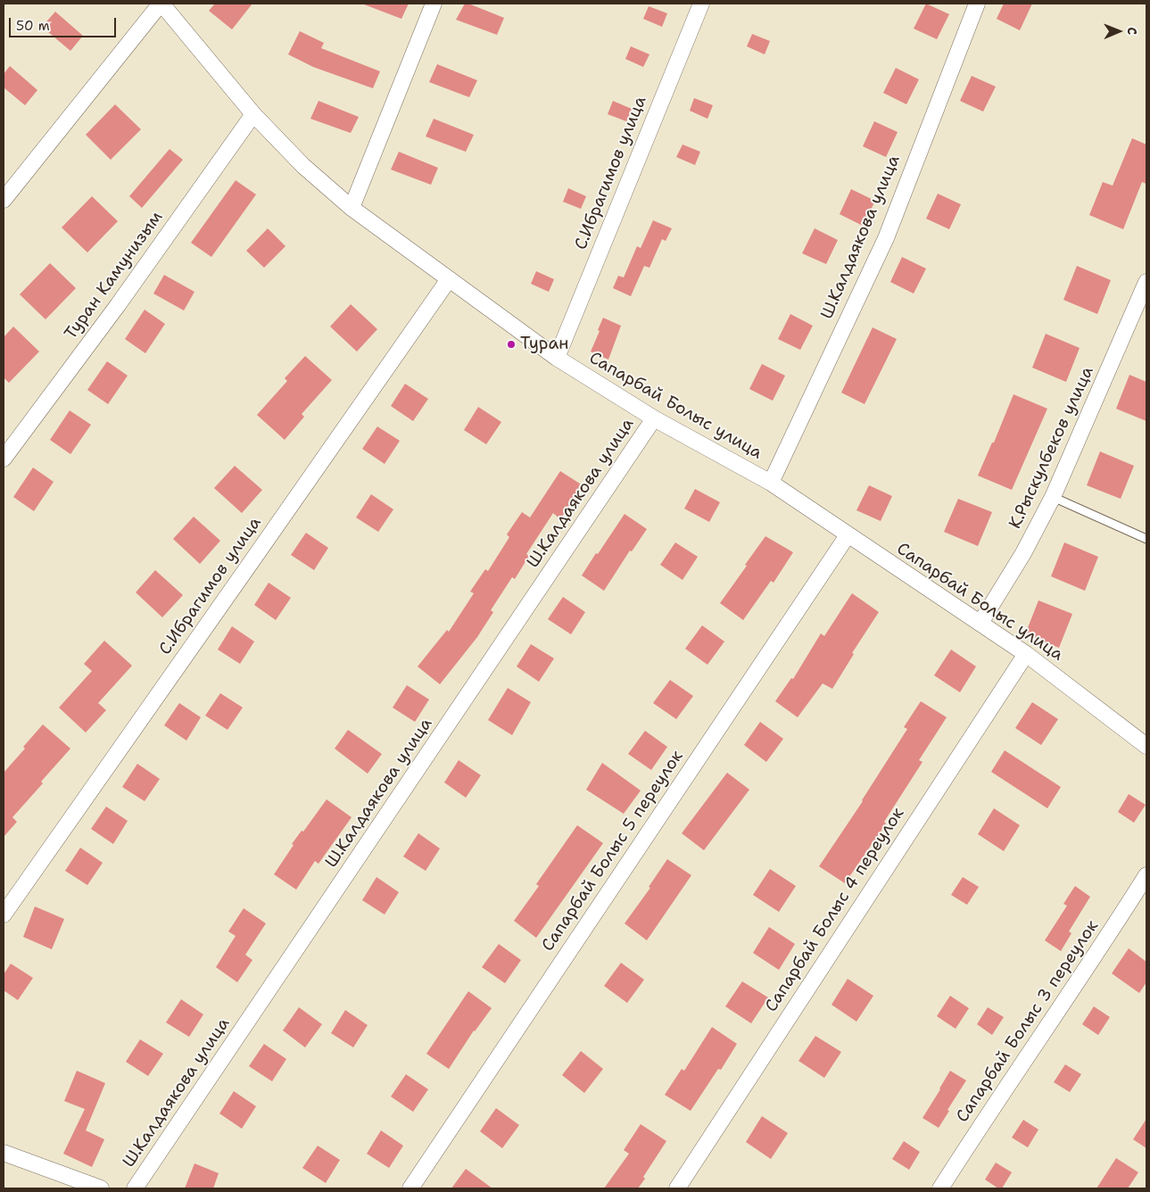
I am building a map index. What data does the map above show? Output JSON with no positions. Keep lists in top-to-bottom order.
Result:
{
  "streets": {
    "street": [
      "С.Ибрагимов улица",
      "Ш.Калдаякова улица",
      "Туран Камунизым",
      "Сапарбай Болыс улица",
      "К.Рыскулбеков улица",
      "Сапарбай Болыс 5 переулок",
      "Сапарбай Болыс 4 переулок",
      "Сапарбай Болыс 3 переулок"
    ]
  },
  "crossings": [
    ["С.Ибрагимов улица", "Сапарбай Болыс улица"],
    ["Ш.Калдаякова улица", "Сапарбай Болыс улица"],
    ["Туран Камунизым", "Сапарбай Болыс улица"],
    ["Сапарбай Болыс улица", "К.Рыскулбеков улица"],
    ["Сапарбай Болыс улица", "Сапарбай Болыс 5 переулок"],
    ["Сапарбай Болыс улица", "Сапарбай Болыс 4 переулок"]
  ],
  "places": ["Туран"],
  "scale_bar": "50 m",
  "north": "right"
}
